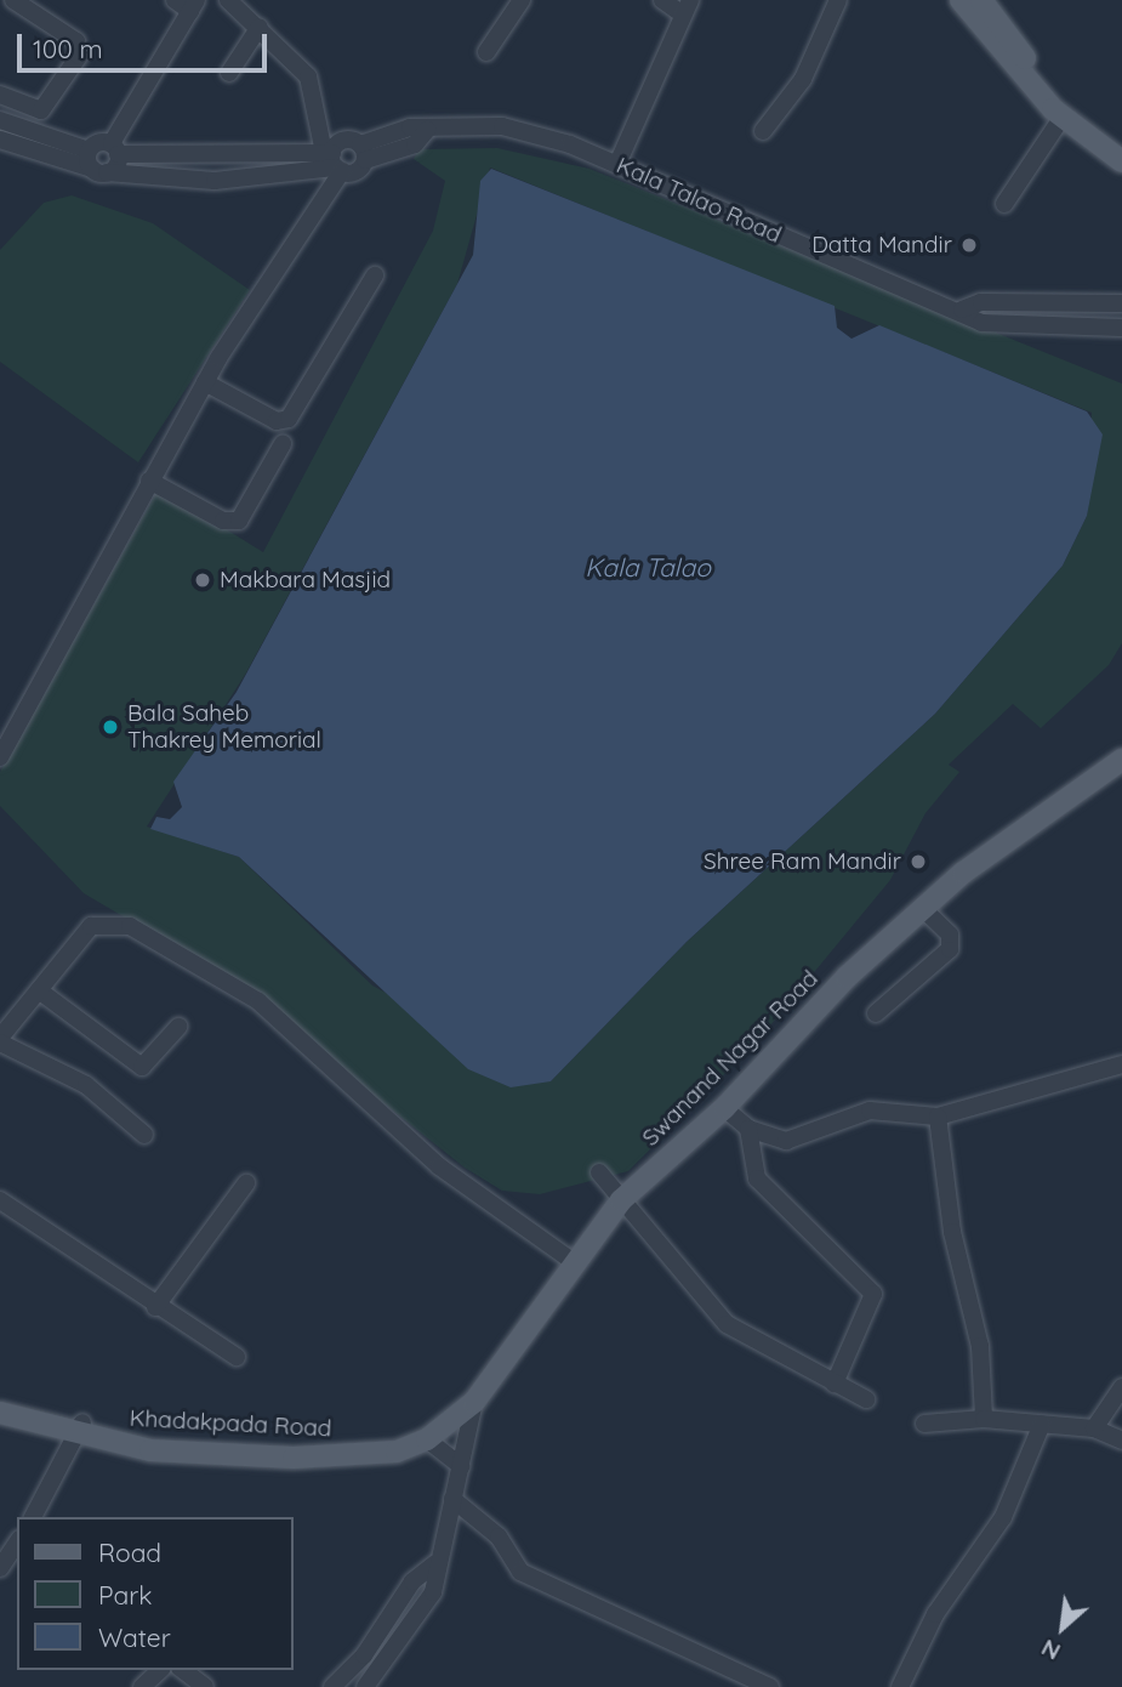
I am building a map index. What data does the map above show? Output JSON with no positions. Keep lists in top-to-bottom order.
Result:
{
  "streets": {
    "main road": ["Swanand Nagar Road", "Khadakpada Road"],
    "street": ["Kala Talao Road"]
  },
  "water": ["Kala Talao"],
  "places": [
    "Datta Mandir",
    "Makbara Masjid",
    "Bala Saheb Thakrey Memorial",
    "Shree Ram Mandir"
  ],
  "legend": ["Road", "Park", "Water"],
  "scale_bar": "100 m",
  "north": "bottom left"
}
